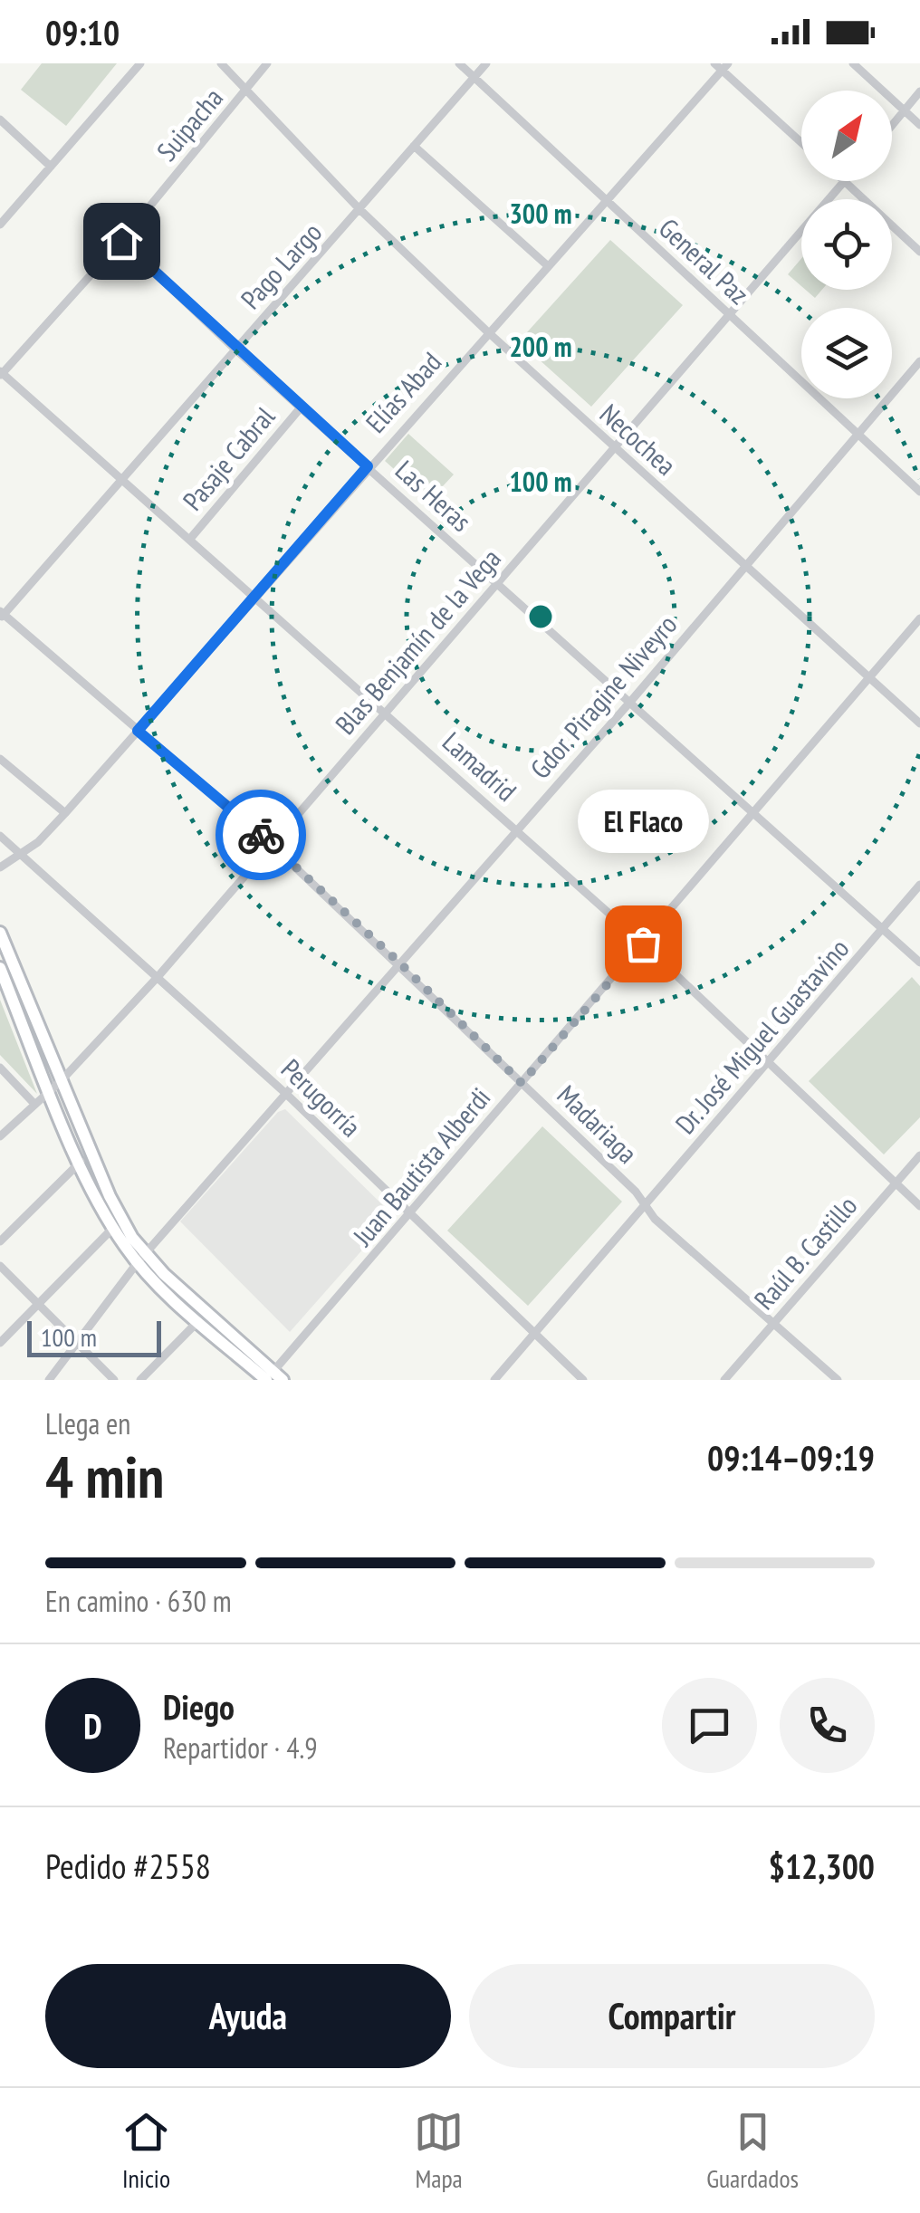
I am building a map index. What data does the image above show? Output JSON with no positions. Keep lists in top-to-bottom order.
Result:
{
  "streets": {
    "street": [
      "Suipacha",
      "General Paz",
      "Pago Largo",
      "Elías Abad",
      "Necochea",
      "Pasaje Cabral",
      "Las Heras",
      "Blas Benjamín de la Vega",
      "Gdor. Piragine Niveyro",
      "Lamadrid",
      "Dr. José Miguel Guastavino",
      "Perugorría",
      "Madariaga",
      "Juan Bautista Alberdi",
      "Raúl B. Castillo"
    ]
  },
  "crossings": [
    ["Suipacha", "Necochea"],
    ["Suipacha", "Las Heras"],
    ["Suipacha", "Lamadrid"],
    ["General Paz", "Pago Largo"],
    ["General Paz", "Elías Abad"],
    ["General Paz", "Blas Benjamín de la Vega"],
    ["General Paz", "Gdor. Piragine Niveyro"],
    ["Pago Largo", "Necochea"],
    ["Pago Largo", "Las Heras"],
    ["Pago Largo", "Lamadrid"],
    ["Pago Largo", "Madariaga"],
    ["Elías Abad", "Necochea"],
    ["Elías Abad", "Las Heras"],
    ["Elías Abad", "Lamadrid"],
    ["Elías Abad", "Perugorría"],
    ["Elías Abad", "Madariaga"],
    ["Necochea", "Blas Benjamín de la Vega"],
    ["Necochea", "Gdor. Piragine Niveyro"],
    ["Necochea", "Juan Bautista Alberdi"],
    ["Pasaje Cabral", "Las Heras"],
    ["Pasaje Cabral", "Lamadrid"],
    ["Las Heras", "Blas Benjamín de la Vega"],
    ["Las Heras", "Gdor. Piragine Niveyro"],
    ["Las Heras", "Dr. José Miguel Guastavino"],
    ["Las Heras", "Juan Bautista Alberdi"],
    ["Blas Benjamín de la Vega", "Lamadrid"],
    ["Blas Benjamín de la Vega", "Perugorría"],
    ["Blas Benjamín de la Vega", "Madariaga"],
    ["Gdor. Piragine Niveyro", "Lamadrid"],
    ["Gdor. Piragine Niveyro", "Perugorría"],
    ["Gdor. Piragine Niveyro", "Madariaga"],
    ["Lamadrid", "Dr. José Miguel Guastavino"],
    ["Lamadrid", "Juan Bautista Alberdi"],
    ["Lamadrid", "Raúl B. Castillo"],
    ["Dr. José Miguel Guastavino", "Perugorría"],
    ["Dr. José Miguel Guastavino", "Madariaga"],
    ["Perugorría", "Juan Bautista Alberdi"],
    ["Madariaga", "Juan Bautista Alberdi"],
    ["Madariaga", "Raúl B. Castillo"]
  ],
  "places": ["El Flaco"],
  "scale_bar": "100 m",
  "north": "top right",
  "page": {
    "status": "09:10",
    "bubble": "El Flaco",
    "scale": "100 m",
    "heading": ["4 min", "Llega en", "09:14–09:19"],
    "panel": [
      "Diego",
      "Repartidor · 4.9",
      "Pedido #2558",
      "$12,300"
    ],
    "bar": "En camino · 630 m",
    "round": "D",
    "buttons": ["Ayuda", "Compartir"],
    "tabs": ["Inicio", "Mapa", "Guardados"]
  },
  "rings": ["300 m", "200 m", "100 m"]
}
